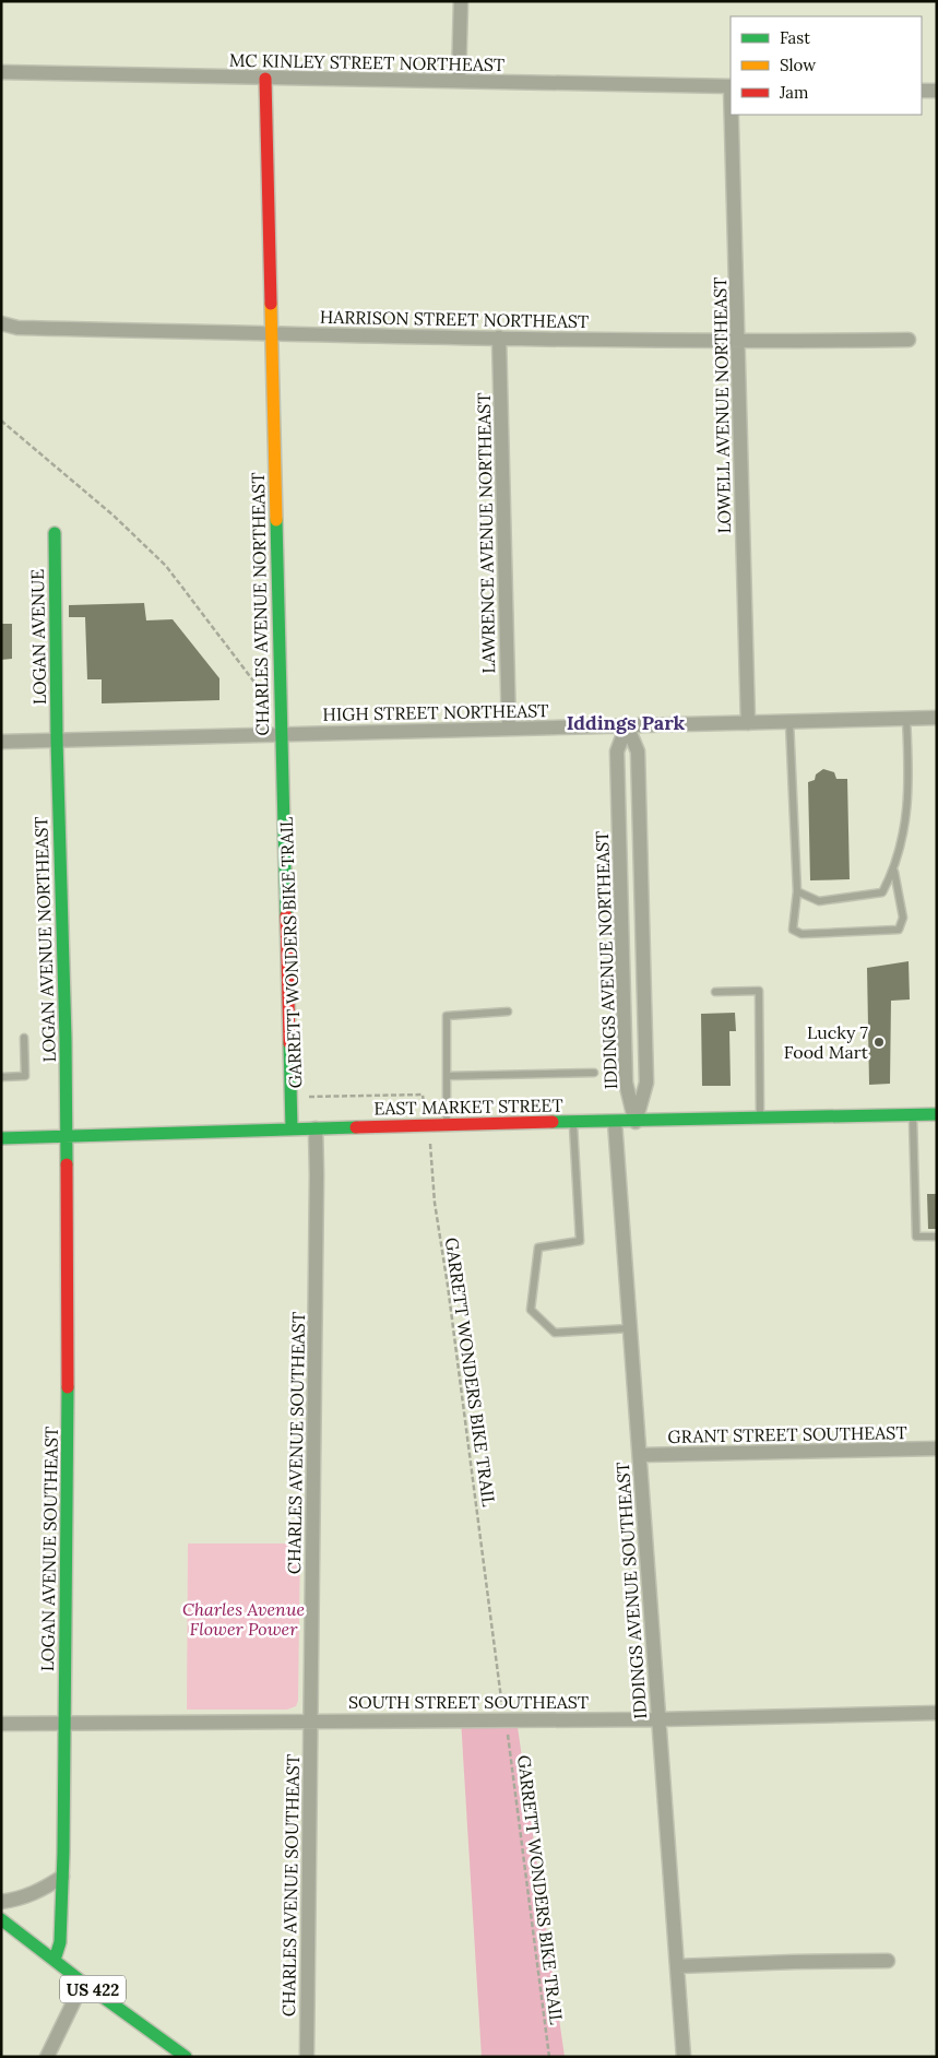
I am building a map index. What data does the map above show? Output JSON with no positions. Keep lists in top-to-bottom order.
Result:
{
  "streets": {
    "street": [
      "MC KINLEY STREET NORTHEAST",
      "HARRISON STREET NORTHEAST",
      "LOWELL AVENUE NORTHEAST",
      "LAWRENCE AVENUE NORTHEAST",
      "CHARLES AVENUE NORTHEAST",
      "LOGAN AVENUE",
      "HIGH STREET NORTHEAST",
      "LOGAN AVENUE NORTHEAST",
      "IDDINGS AVENUE NORTHEAST",
      "EAST MARKET STREET",
      "GRANT STREET SOUTHEAST",
      "CHARLES AVENUE SOUTHEAST",
      "LOGAN AVENUE SOUTHEAST",
      "IDDINGS AVENUE SOUTHEAST",
      "SOUTH STREET SOUTHEAST",
      "US 422"
    ],
    "path": ["GARRETT WONDERS BIKE TRAIL"]
  },
  "crossings": [
    ["MC KINLEY STREET NORTHEAST", "CHARLES AVENUE NORTHEAST"],
    ["HARRISON STREET NORTHEAST", "LOWELL AVENUE NORTHEAST"],
    ["HARRISON STREET NORTHEAST", "LAWRENCE AVENUE NORTHEAST"],
    ["HARRISON STREET NORTHEAST", "CHARLES AVENUE NORTHEAST"],
    ["LOWELL AVENUE NORTHEAST", "HIGH STREET NORTHEAST"],
    ["LAWRENCE AVENUE NORTHEAST", "HIGH STREET NORTHEAST"],
    ["CHARLES AVENUE NORTHEAST", "HIGH STREET NORTHEAST"],
    ["CHARLES AVENUE NORTHEAST", "EAST MARKET STREET"],
    ["LOGAN AVENUE", "HIGH STREET NORTHEAST"],
    ["LOGAN AVENUE", "LOGAN AVENUE NORTHEAST"],
    ["HIGH STREET NORTHEAST", "LOGAN AVENUE NORTHEAST"],
    ["HIGH STREET NORTHEAST", "IDDINGS AVENUE NORTHEAST"],
    ["LOGAN AVENUE NORTHEAST", "EAST MARKET STREET"],
    ["LOGAN AVENUE NORTHEAST", "LOGAN AVENUE SOUTHEAST"],
    ["GARRETT WONDERS BIKE TRAIL", "EAST MARKET STREET"],
    ["IDDINGS AVENUE NORTHEAST", "EAST MARKET STREET"],
    ["EAST MARKET STREET", "CHARLES AVENUE SOUTHEAST"],
    ["EAST MARKET STREET", "LOGAN AVENUE SOUTHEAST"],
    ["EAST MARKET STREET", "IDDINGS AVENUE SOUTHEAST"],
    ["GRANT STREET SOUTHEAST", "IDDINGS AVENUE SOUTHEAST"],
    ["CHARLES AVENUE SOUTHEAST", "SOUTH STREET SOUTHEAST"],
    ["LOGAN AVENUE SOUTHEAST", "SOUTH STREET SOUTHEAST"],
    ["LOGAN AVENUE SOUTHEAST", "US 422"],
    ["IDDINGS AVENUE SOUTHEAST", "SOUTH STREET SOUTHEAST"]
  ],
  "districts": ["Iddings Park"],
  "parks": ["Charles Avenue Flower Power"],
  "places": ["Lucky 7 Food Mart"],
  "legend": ["Fast", "Slow", "Jam"]
}
